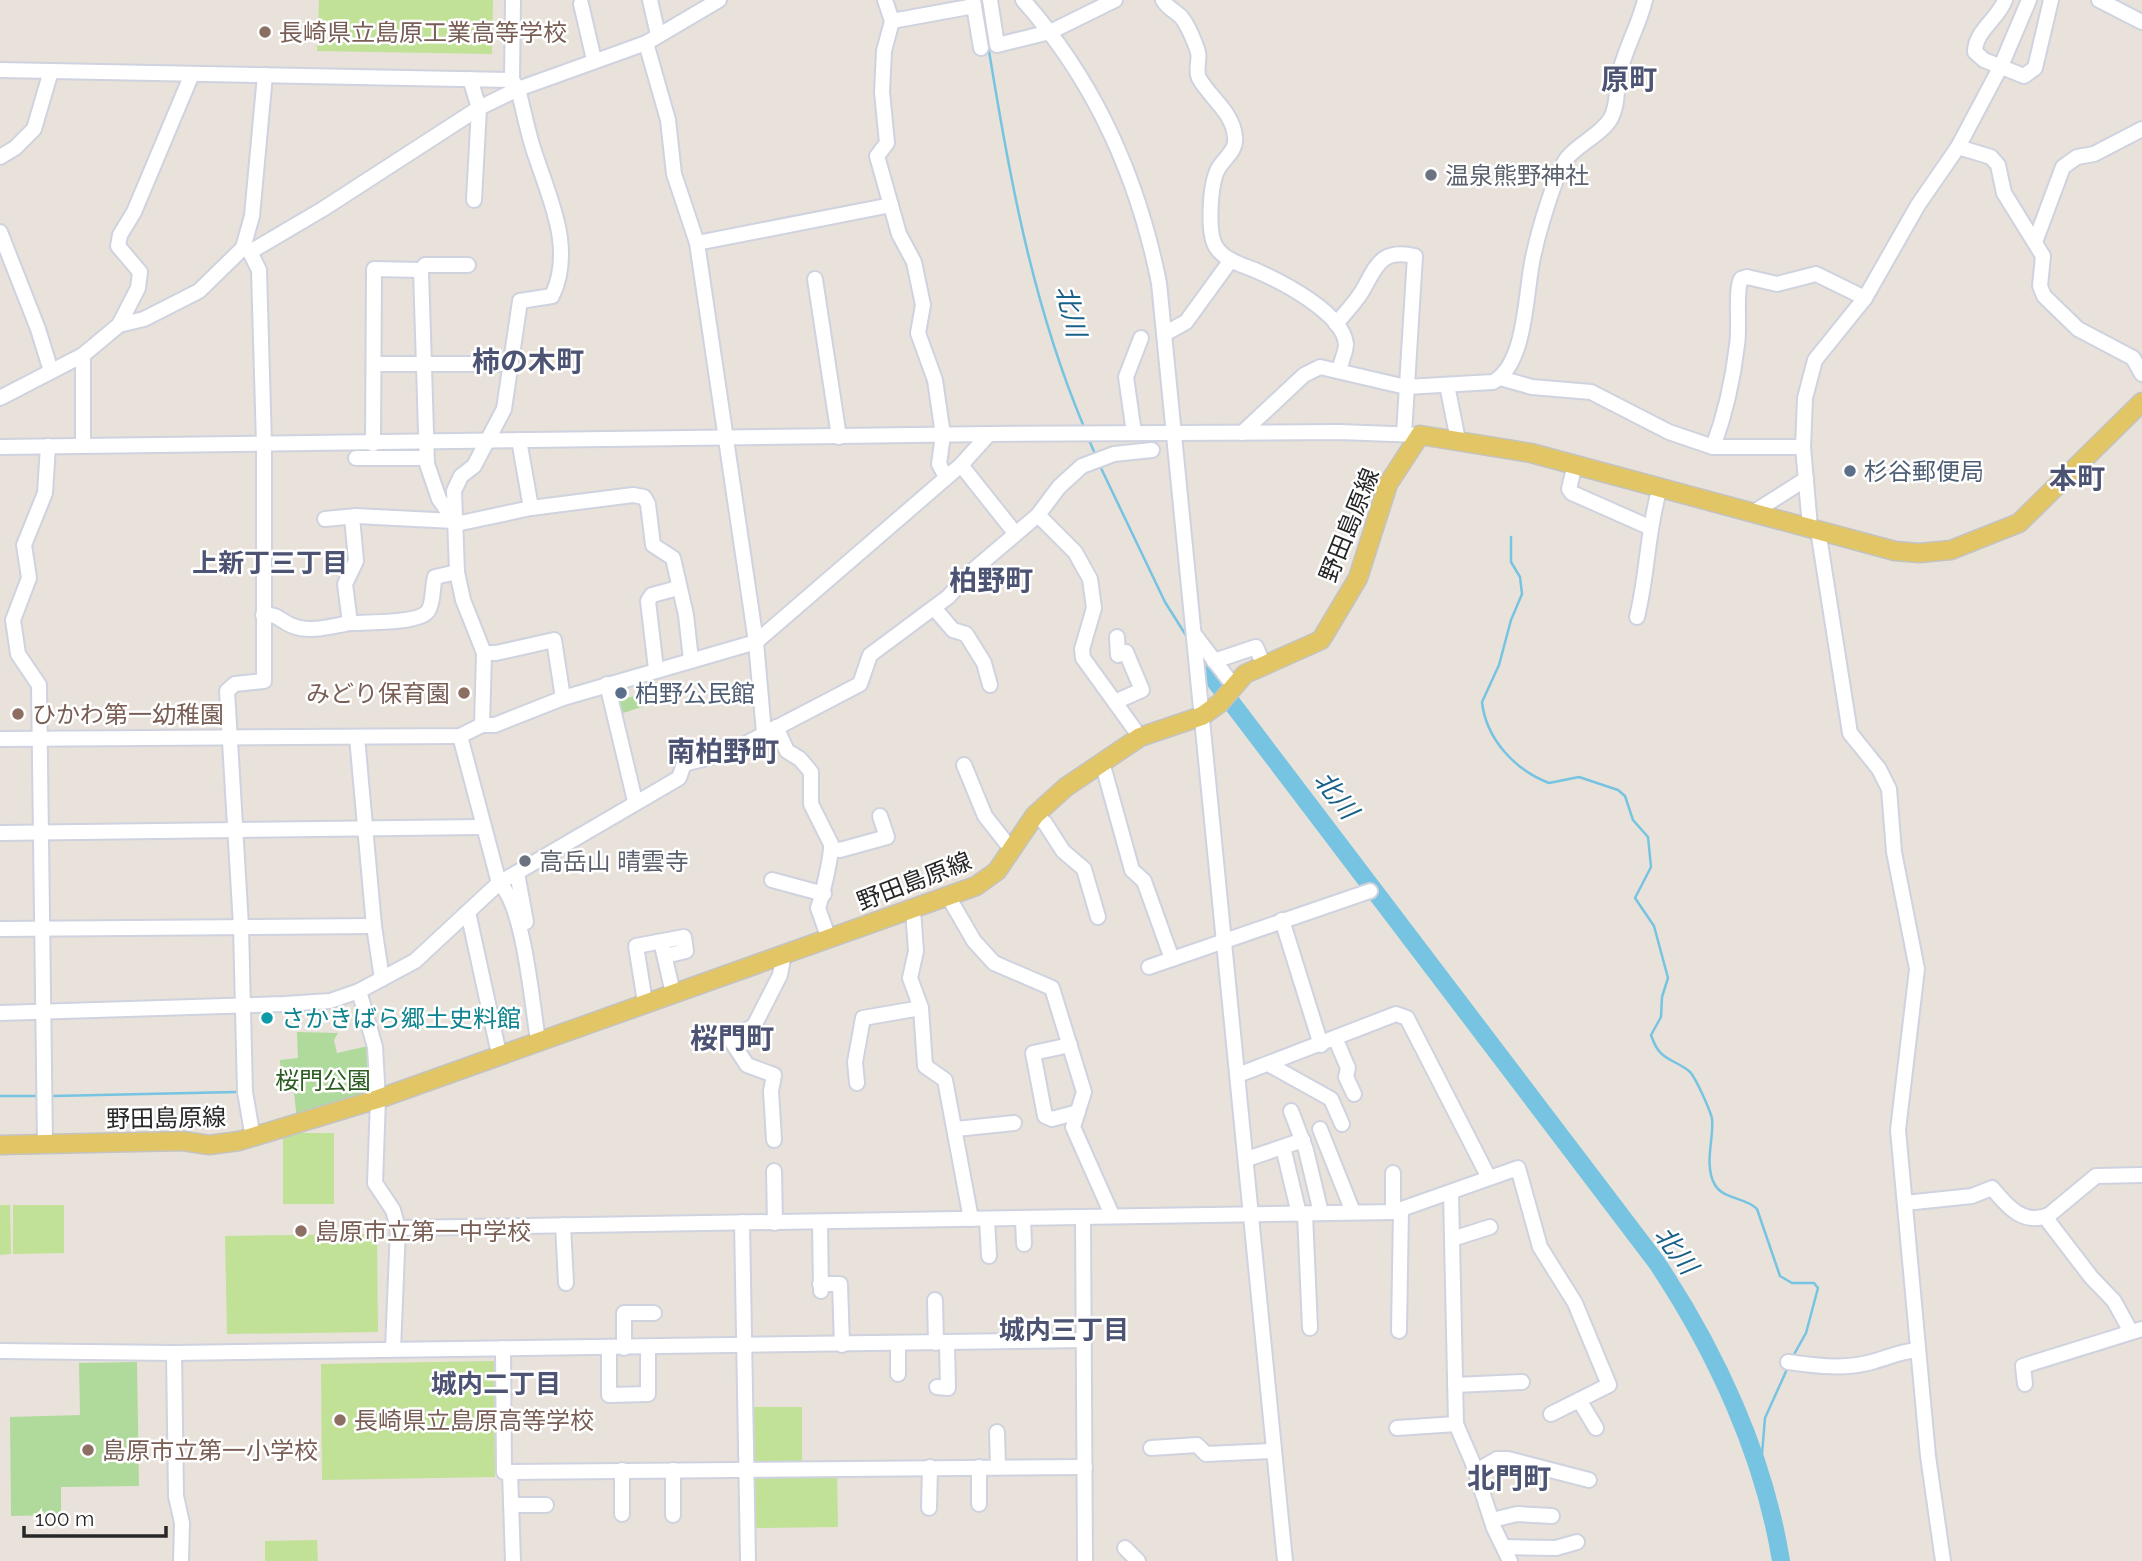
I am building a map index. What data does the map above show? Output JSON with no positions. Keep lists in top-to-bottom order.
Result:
{
  "streets": {
    "main road": ["野田島原線"]
  },
  "districts": [
    "原町",
    "柿の木町",
    "本町",
    "上新丁三丁目",
    "柏野町",
    "南柏野町",
    "桜門町",
    "城内三丁目",
    "城内二丁目",
    "北門町"
  ],
  "water": ["北川"],
  "parks": ["桜門公園"],
  "places": [
    "長崎県立島原工業高等学校",
    "温泉熊野神社",
    "杉谷郵便局",
    "みどり保育園",
    "柏野公民館",
    "ひかわ第一幼稚園",
    "高岳山 晴雲寺",
    "さかきばら郷土史料館",
    "島原市立第一中学校",
    "長崎県立島原高等学校",
    "島原市立第一小学校"
  ],
  "scale_bar": "100 m"
}
